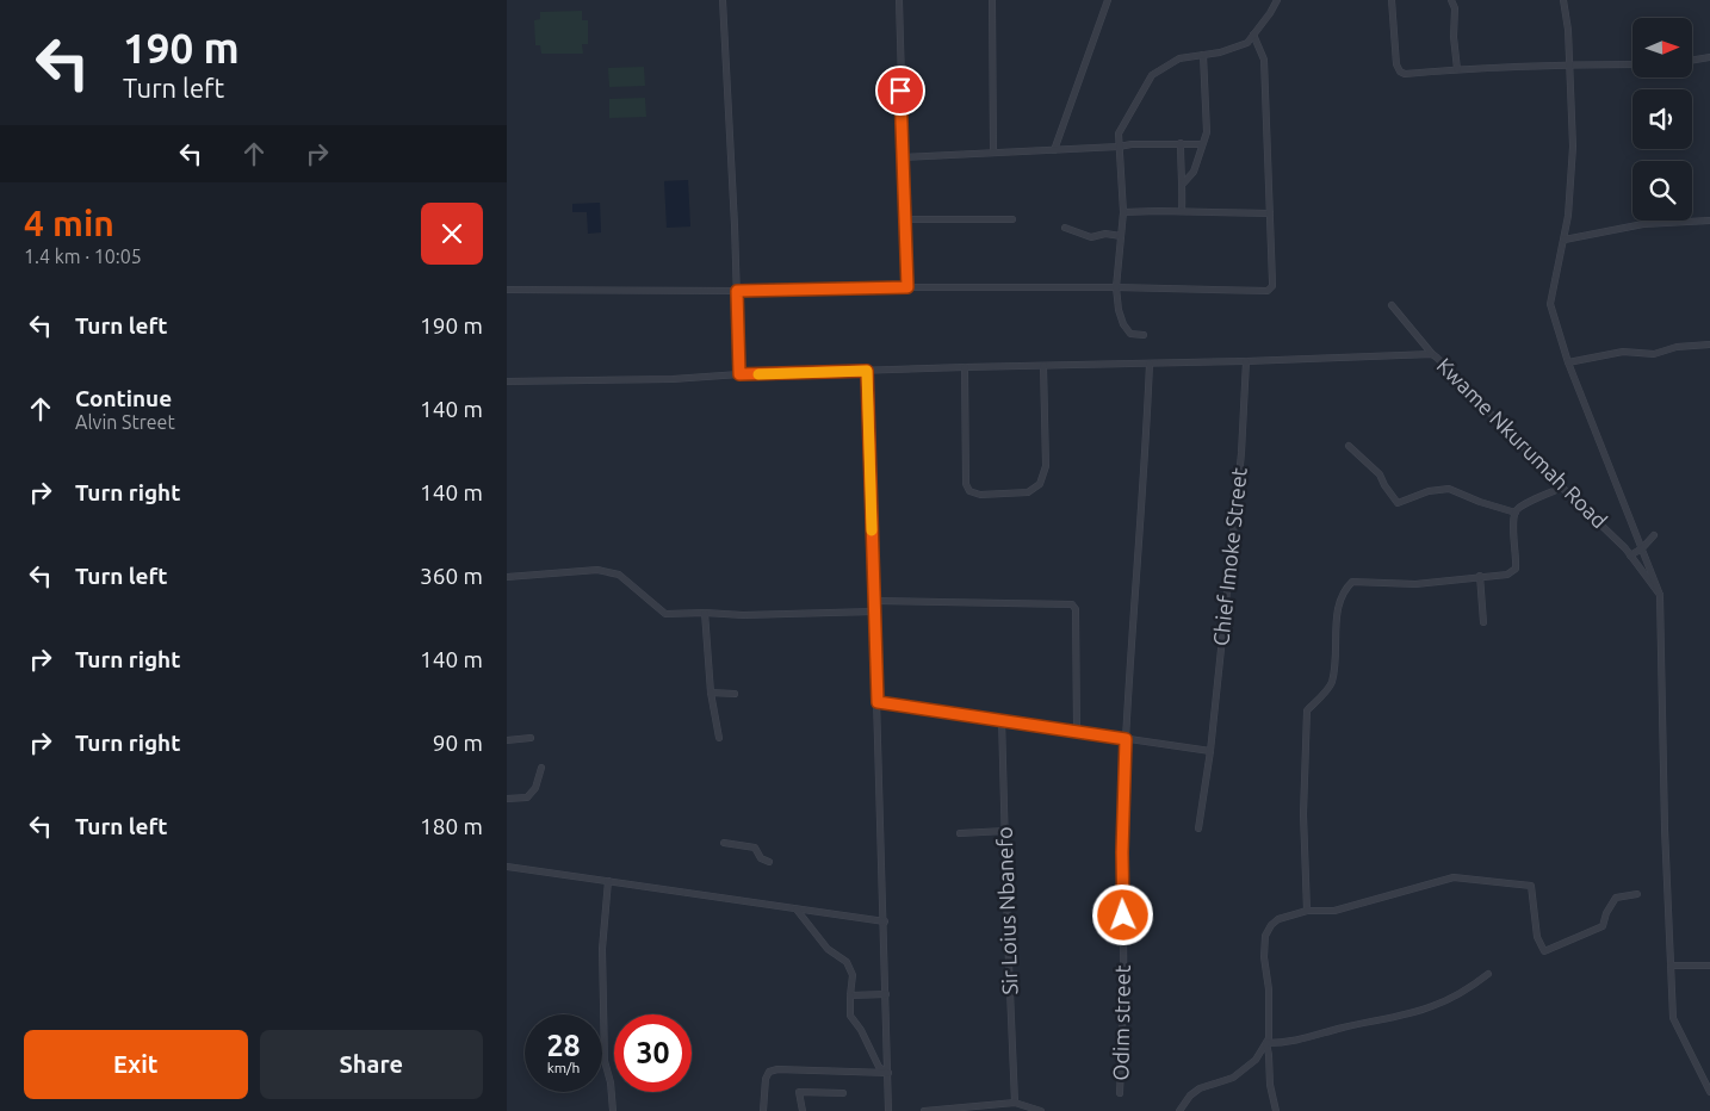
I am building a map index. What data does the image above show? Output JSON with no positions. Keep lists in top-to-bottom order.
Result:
{
  "streets": {
    "street": [
      "Kwame Nkurumah Road",
      "Chief Imoke Street",
      "Sir Loius Nbanefo",
      "Odim street"
    ]
  },
  "crossings": [
    ["Kwame Nkurumah Road", "Chief Imoke Street"],
    ["Kwame Nkurumah Road", "Odim street"]
  ],
  "north": "right",
  "page": {
    "turn": ["190 m", "Turn left"],
    "heading": ["4 min", "1.4 km · 10:05"],
    "list": [
      {
        "name": "Turn left",
        "value": "190 m"
      },
      {
        "name": "Continue",
        "note": "Alvin Street",
        "value": "140 m"
      },
      {
        "name": "Turn right",
        "value": "140 m"
      },
      {
        "name": "Turn left",
        "value": "360 m"
      },
      {
        "name": "Turn right",
        "value": "140 m"
      },
      {
        "name": "Turn right",
        "value": "90 m"
      },
      {
        "name": "Turn left",
        "value": "180 m"
      }
    ],
    "speed": "28 km/h",
    "limit": "30",
    "buttons": ["Exit", "Share"]
  }
}
